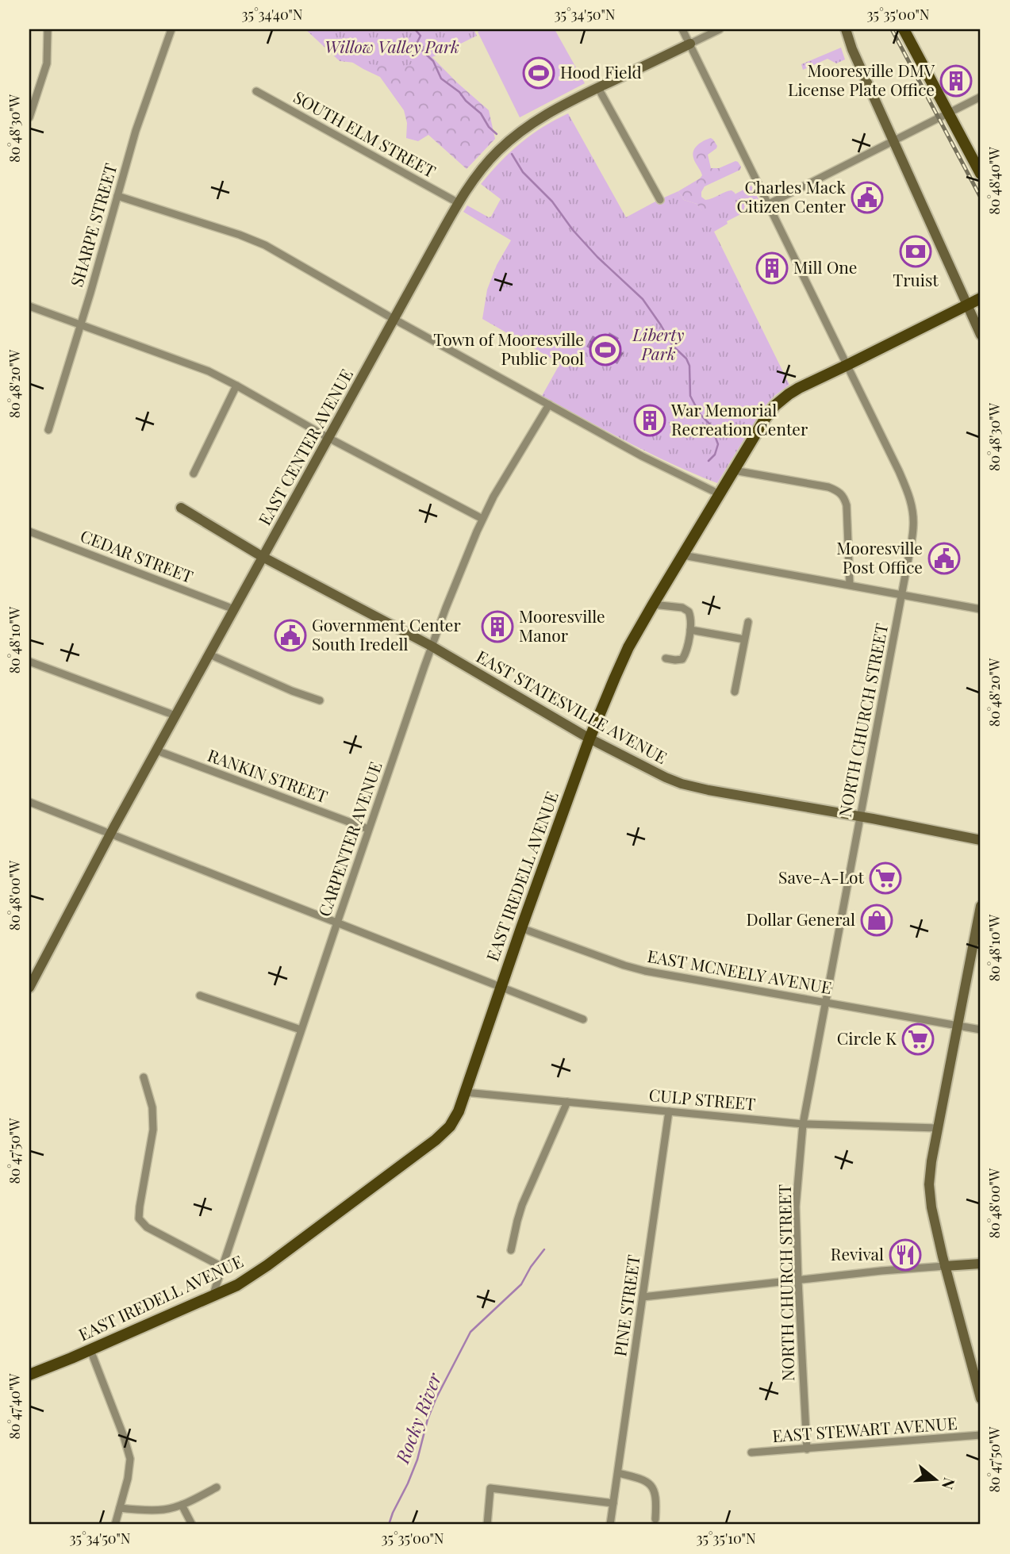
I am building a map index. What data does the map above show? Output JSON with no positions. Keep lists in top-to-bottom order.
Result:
{
  "streets": {
    "main road": ["EAST IREDELL AVENUE"],
    "street": [
      "SOUTH ELM STREET",
      "SHARPE STREET",
      "EAST CENTER AVENUE",
      "CEDAR STREET",
      "EAST STATESVILLE AVENUE",
      "NORTH CHURCH STREET",
      "RANKIN STREET",
      "CARPENTER AVENUE",
      "EAST MCNEELY AVENUE",
      "CULP STREET",
      "PINE STREET",
      "EAST STEWART AVENUE"
    ]
  },
  "crossings": [
    ["SOUTH ELM STREET", "EAST CENTER AVENUE"],
    ["EAST CENTER AVENUE", "CEDAR STREET"],
    ["EAST CENTER AVENUE", "EAST STATESVILLE AVENUE"],
    ["EAST CENTER AVENUE", "NORTH CHURCH STREET"],
    ["EAST CENTER AVENUE", "RANKIN STREET"],
    ["EAST STATESVILLE AVENUE", "NORTH CHURCH STREET"],
    ["EAST STATESVILLE AVENUE", "CARPENTER AVENUE"],
    ["EAST STATESVILLE AVENUE", "EAST IREDELL AVENUE"],
    ["NORTH CHURCH STREET", "EAST IREDELL AVENUE"],
    ["NORTH CHURCH STREET", "EAST MCNEELY AVENUE"],
    ["NORTH CHURCH STREET", "CULP STREET"],
    ["NORTH CHURCH STREET", "EAST STEWART AVENUE"],
    ["RANKIN STREET", "CARPENTER AVENUE"],
    ["CARPENTER AVENUE", "EAST IREDELL AVENUE"],
    ["EAST IREDELL AVENUE", "EAST MCNEELY AVENUE"],
    ["EAST IREDELL AVENUE", "CULP STREET"],
    ["CULP STREET", "PINE STREET"]
  ],
  "water": ["Rocky River"],
  "parks": ["Willow Valley Park", "Liberty Park"],
  "places": {
    "sports": ["Hood Field", "Town of Mooresville Public Pool"],
    "building": [
      "Mooresville DMV License Plate Office",
      "Mill One",
      "War Memorial Recreation Center",
      "Mooresville Manor"
    ],
    "public building": ["Charles Mack Citizen Center", "Mooresville Post Office", "Government Center South Iredell"],
    "bank": ["Truist"],
    "supermarket": ["Save-A-Lot", "Circle K"],
    "shop": ["Dollar General"],
    "restaurant": ["Revival"]
  },
  "north": "right",
  "coordinates": [
    "35°34'40\"N",
    "35°34'50\"N",
    "35°35'00\"N",
    "80°48'30\"W",
    "80°48'40\"W",
    "80°48'20\"W",
    "80°48'10\"W",
    "80°48'00\"W",
    "80°47'50\"W",
    "80°47'40\"W",
    "35°35'10\"N"
  ]
}
